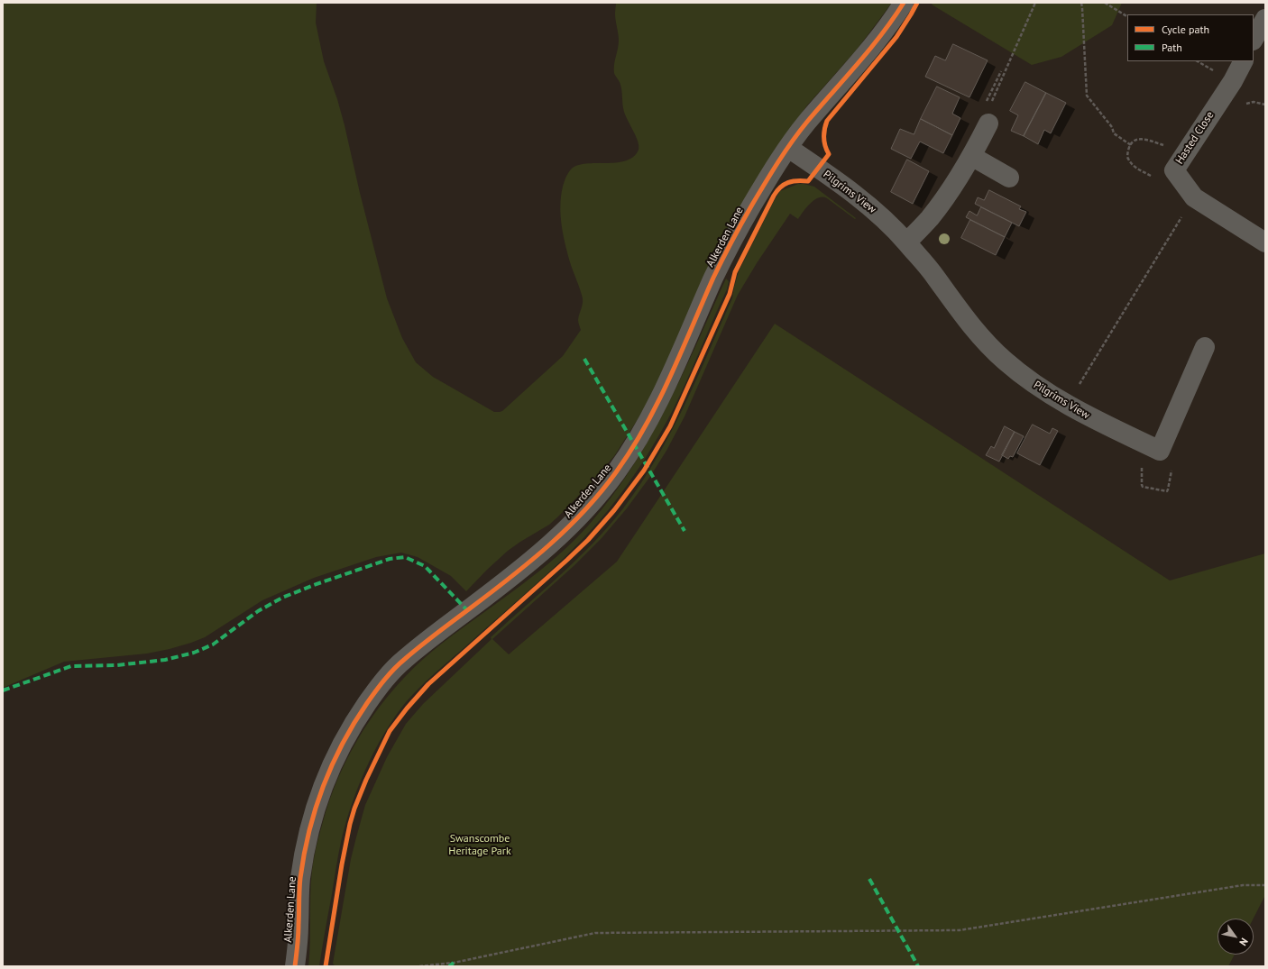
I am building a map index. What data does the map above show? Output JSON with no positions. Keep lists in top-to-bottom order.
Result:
{
  "streets": {
    "street": ["Hasted Close", "Pilgrims View", "Alkerden Lane"]
  },
  "crossings": [
    ["Pilgrims View", "Alkerden Lane"]
  ],
  "parks": ["Swanscombe Heritage Park"],
  "legend": ["Cycle path", "Path"],
  "north": "bottom right"
}
